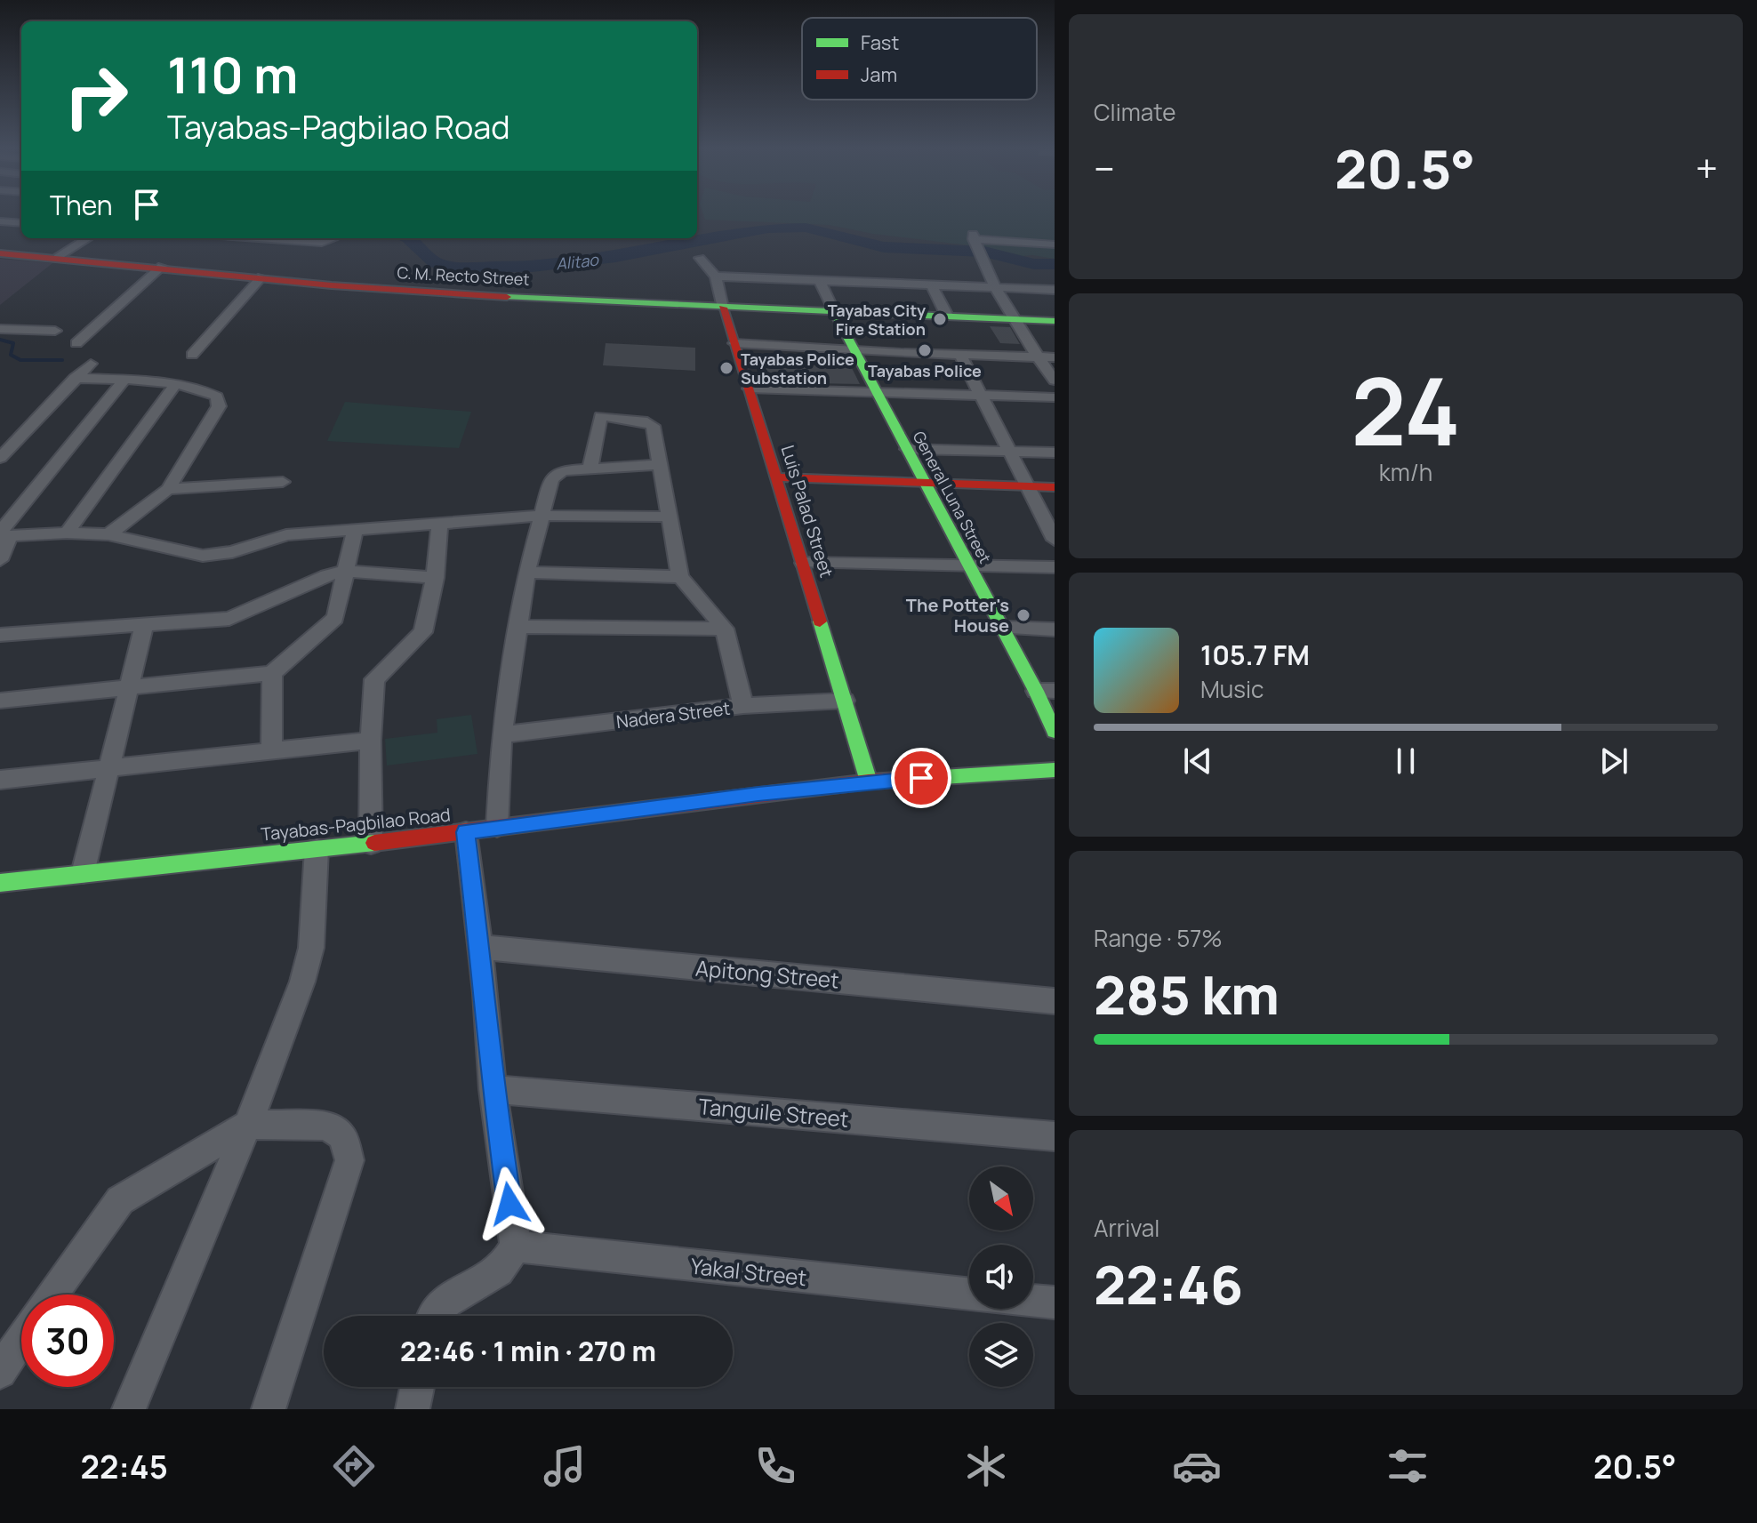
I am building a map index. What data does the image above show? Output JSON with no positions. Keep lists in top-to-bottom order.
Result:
{
  "streets": {
    "main road": [
      "C. M. Recto Street",
      "General Luna Street",
      "Luis Palad Street",
      "Tayabas-Pagbilao Road"
    ],
    "street": [
      "Nadera Street",
      "Apitong Street",
      "Tanguile Street",
      "Yakal Street"
    ]
  },
  "crossings": [
    ["C. M. Recto Street", "General Luna Street"],
    ["C. M. Recto Street", "Luis Palad Street"],
    ["Luis Palad Street", "Nadera Street"],
    ["Luis Palad Street", "Tayabas-Pagbilao Road"]
  ],
  "water": ["Alitao"],
  "places": [
    "Tayabas City Fire Station",
    "Tayabas Police",
    "Tayabas Police Substation",
    "The Potter's House"
  ],
  "legend": ["Fast", "Jam"],
  "north": "bottom right",
  "page": {
    "tile": [
      "Climate",
      ["24", "km/h"],
      ["Range · 57%", "285 km"],
      ["Arrival", "22:46"]
    ],
    "turn": ["110 m", "Tayabas-Pagbilao Road"],
    "heat": ["−", "20.5°", "+"],
    "then": "Then",
    "song": ["105.7 FM", "Music"],
    "limit": "30",
    "trip": "22:46 · 1 min · 270 m",
    "tabs": ["22:45", "20.5°"]
  }
}
